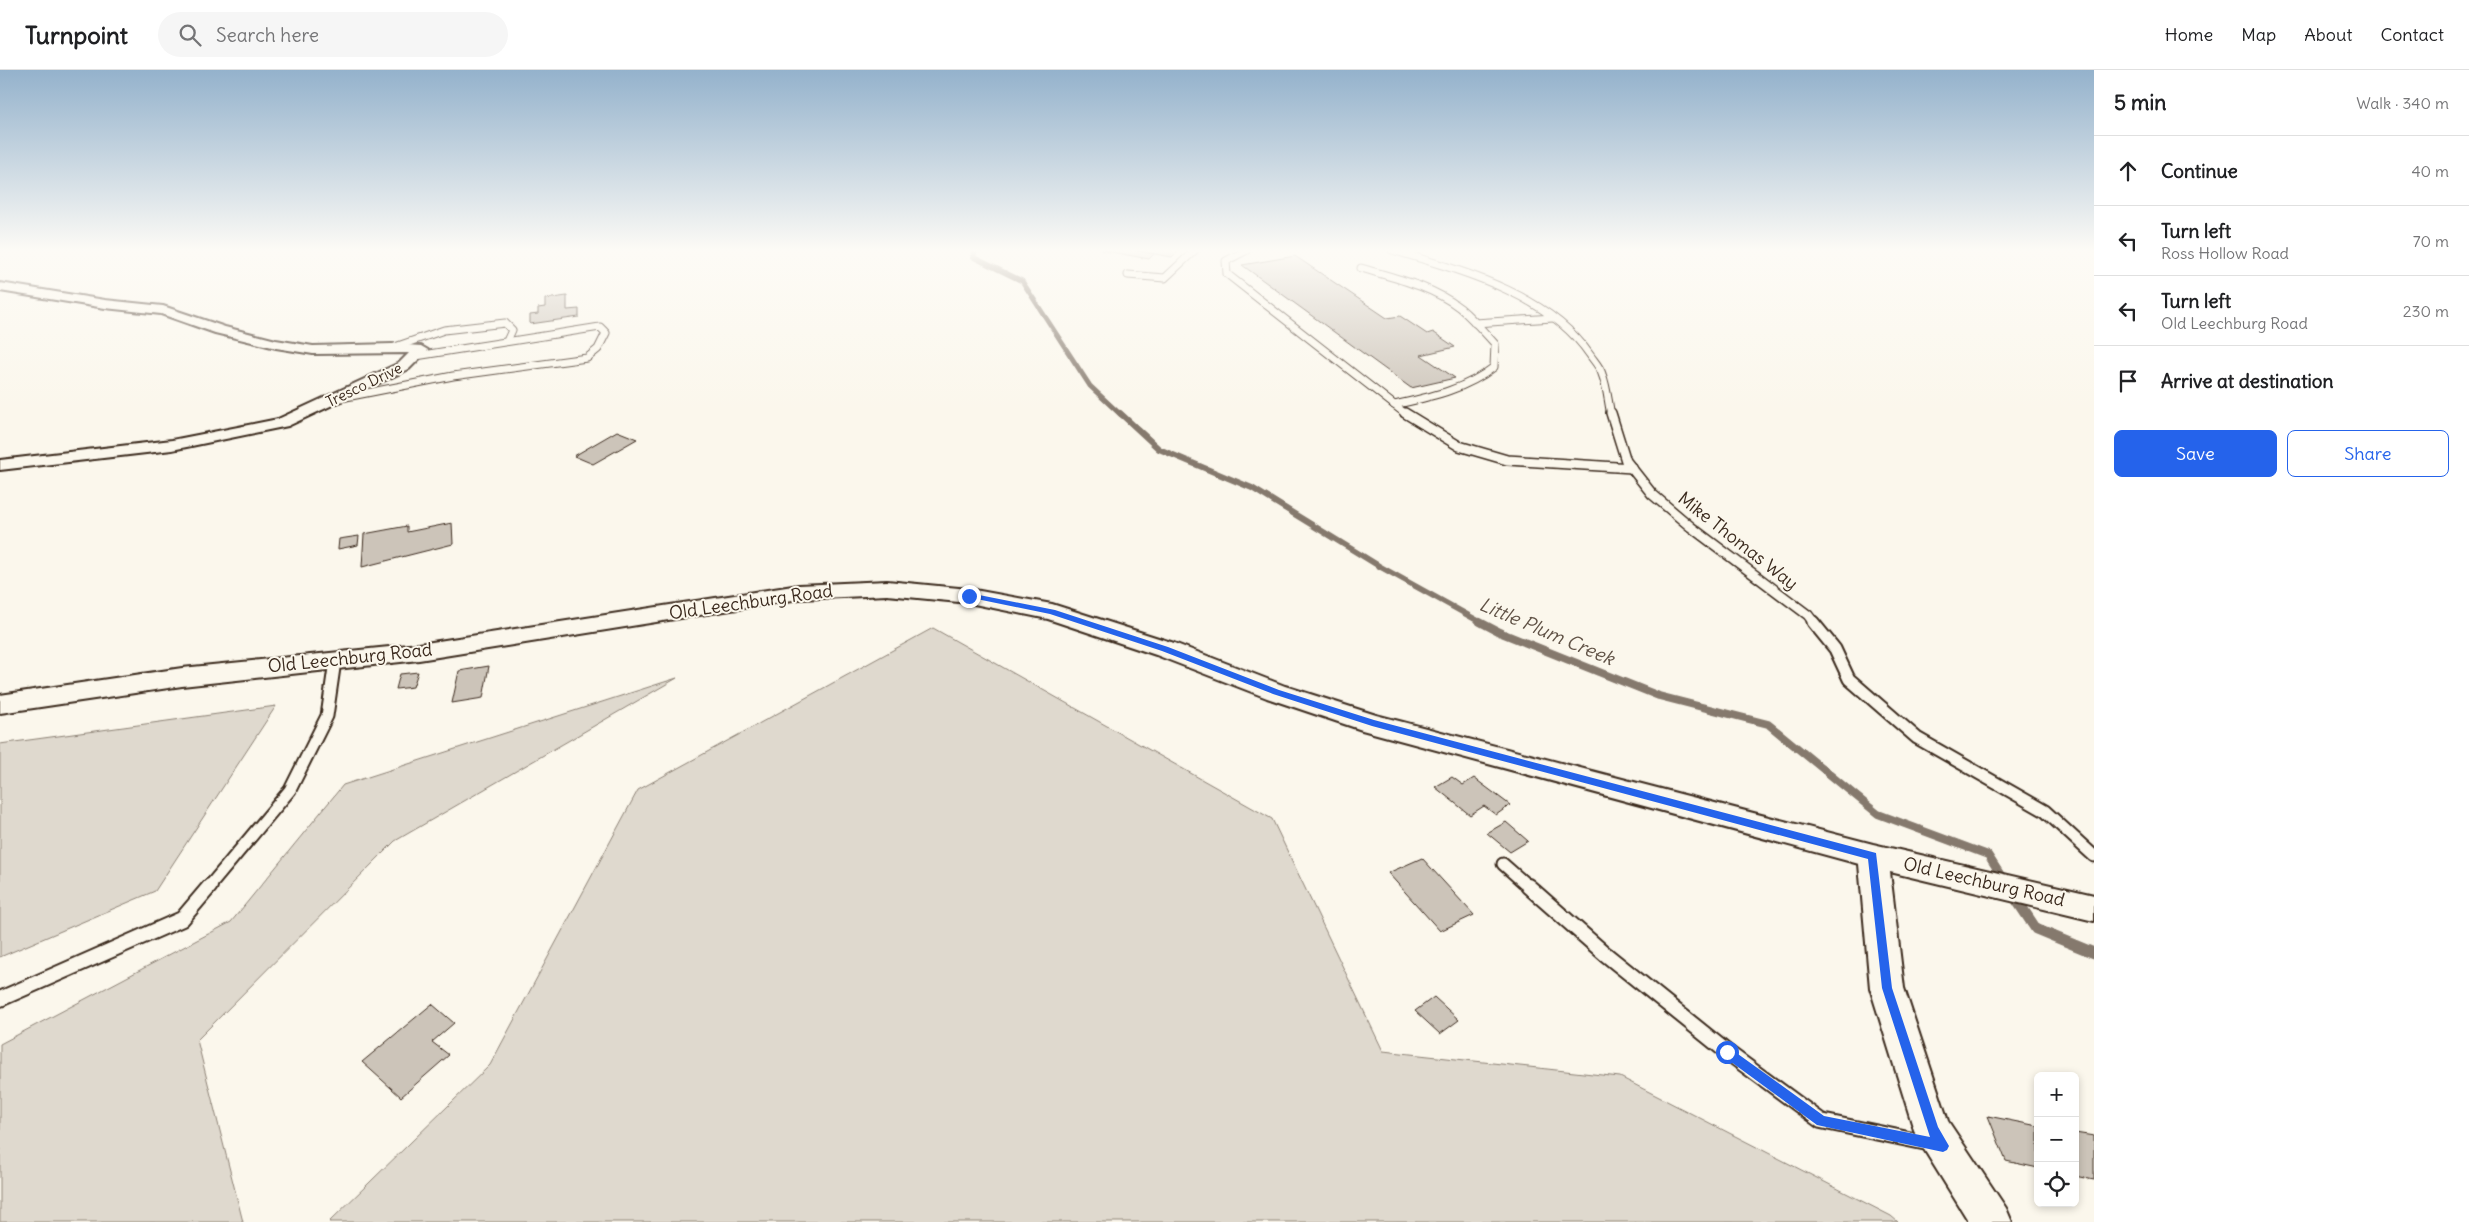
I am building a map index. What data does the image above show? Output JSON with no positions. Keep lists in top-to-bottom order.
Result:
{
  "streets": {
    "street": ["Tresco Drive", "Old Leechburg Road"],
    "lane": ["Mike Thomas Way"]
  },
  "water": ["Little Plum Creek"],
  "page": {
    "header": "Turnpoint",
    "search": "Search here",
    "nav": [
      "Home",
      "Map",
      "About",
      "Contact"
    ],
    "heading": ["5 min", "Walk · 340 m"],
    "list": [
      ["Continue", "40 m"],
      ["Turn left", "Ross Hollow Road", "70 m"],
      ["Turn left", "Old Leechburg Road", "230 m"],
      "Arrive at destination"
    ],
    "buttons": ["Save", "Share"],
    "map_buttons": ["+", "−"]
  }
}
